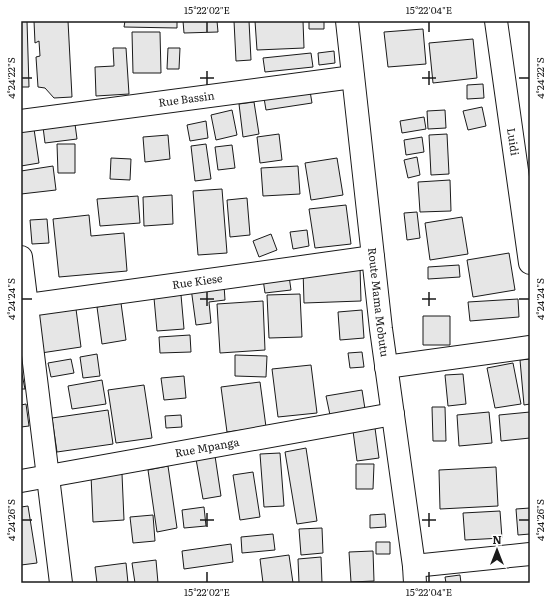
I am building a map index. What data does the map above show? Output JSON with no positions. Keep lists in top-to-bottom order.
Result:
{
  "streets": {
    "street": [
      "Rue Bassin",
      "Luidi",
      "Rue Kiese",
      "Route Mama Mobutu",
      "Rue Mpanga"
    ]
  },
  "crossings": [
    ["Rue Bassin", "Route Mama Mobutu"],
    ["Rue Kiese", "Route Mama Mobutu"],
    ["Route Mama Mobutu", "Rue Mpanga"]
  ],
  "north": "top",
  "coordinates": [
    "15°22'02\"E",
    "15°22'04\"E",
    "4°24'22\"S",
    "4°24'24\"S",
    "4°24'26\"S"
  ]
}
